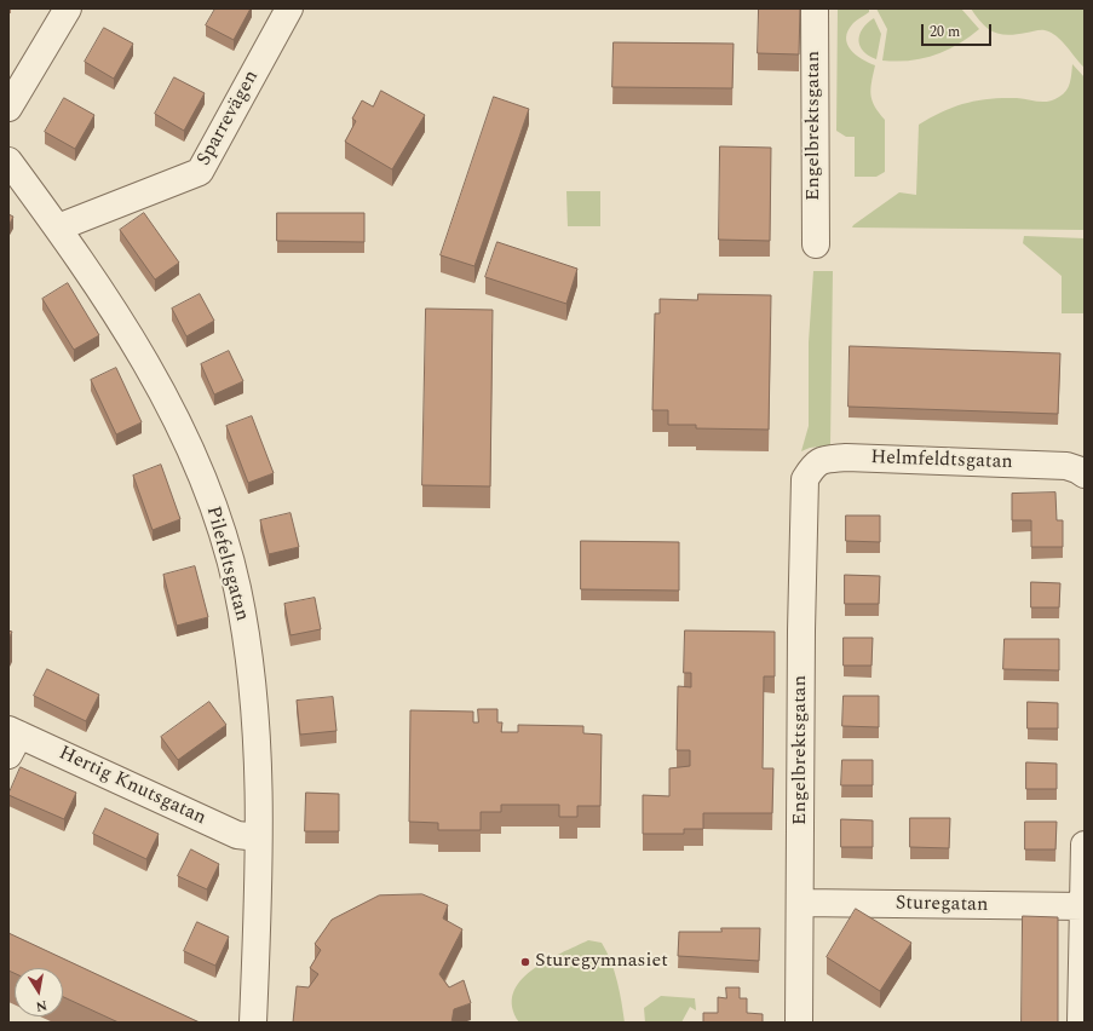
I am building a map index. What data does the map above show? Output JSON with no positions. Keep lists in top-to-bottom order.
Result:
{
  "streets": {
    "street": [
      "Sparrevägen",
      "Engelbrektsgatan",
      "Helmfeldtsgatan",
      "Pilefeltsgatan",
      "Hertig Knutsgatan",
      "Sturegatan"
    ]
  },
  "crossings": [
    ["Sparrevägen", "Pilefeltsgatan"],
    ["Engelbrektsgatan", "Helmfeldtsgatan"],
    ["Engelbrektsgatan", "Sturegatan"],
    ["Pilefeltsgatan", "Hertig Knutsgatan"]
  ],
  "places": ["Sturegymnasiet"],
  "scale_bar": "20 m",
  "north": "bottom"
}
